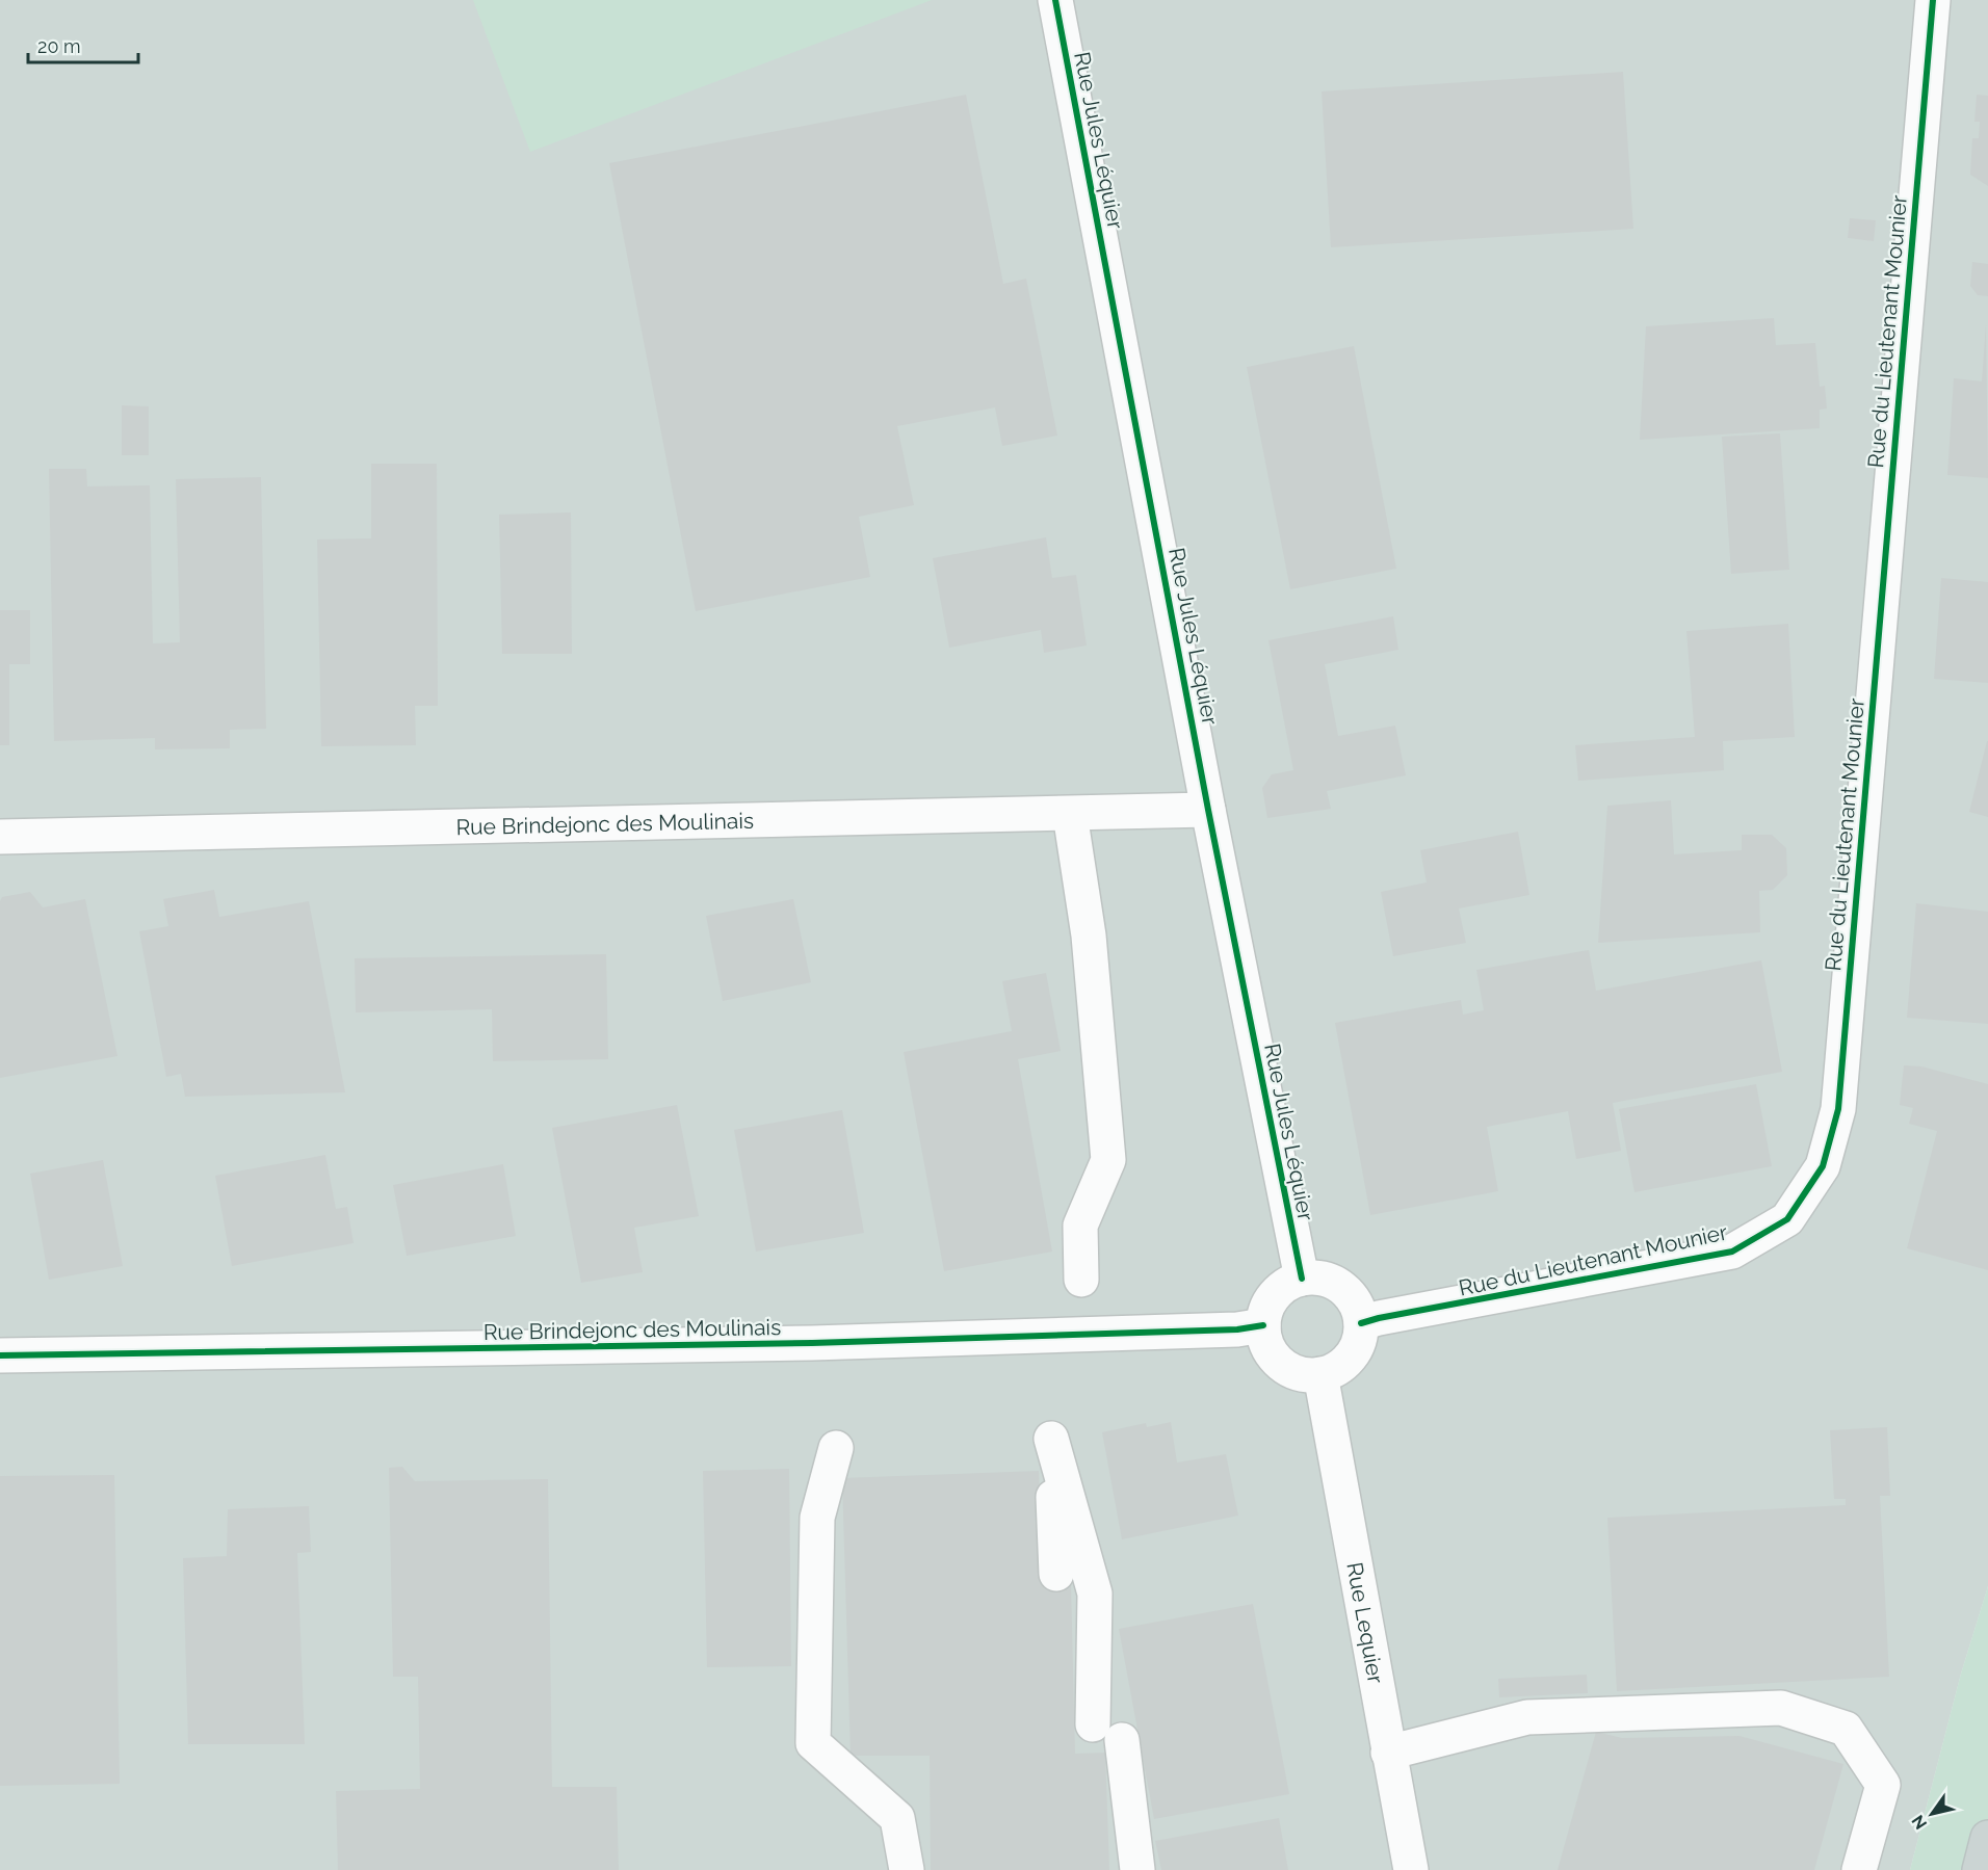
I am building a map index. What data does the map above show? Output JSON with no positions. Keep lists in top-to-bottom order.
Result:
{
  "streets": {
    "street": [
      "Rue Jules Léquier",
      "Rue du Lieutenant Mounier",
      "Rue Brindejonc des Moulinais",
      "Rue Lequier"
    ]
  },
  "crossings": [
    ["Rue Jules Léquier", "Rue du Lieutenant Mounier"],
    ["Rue Jules Léquier", "Rue Brindejonc des Moulinais"],
    ["Rue Jules Léquier", "Rue Lequier"],
    ["Rue du Lieutenant Mounier", "Rue Brindejonc des Moulinais"],
    ["Rue du Lieutenant Mounier", "Rue Lequier"],
    ["Rue Brindejonc des Moulinais", "Rue Lequier"]
  ],
  "scale_bar": "20 m",
  "north": "bottom left"
}
